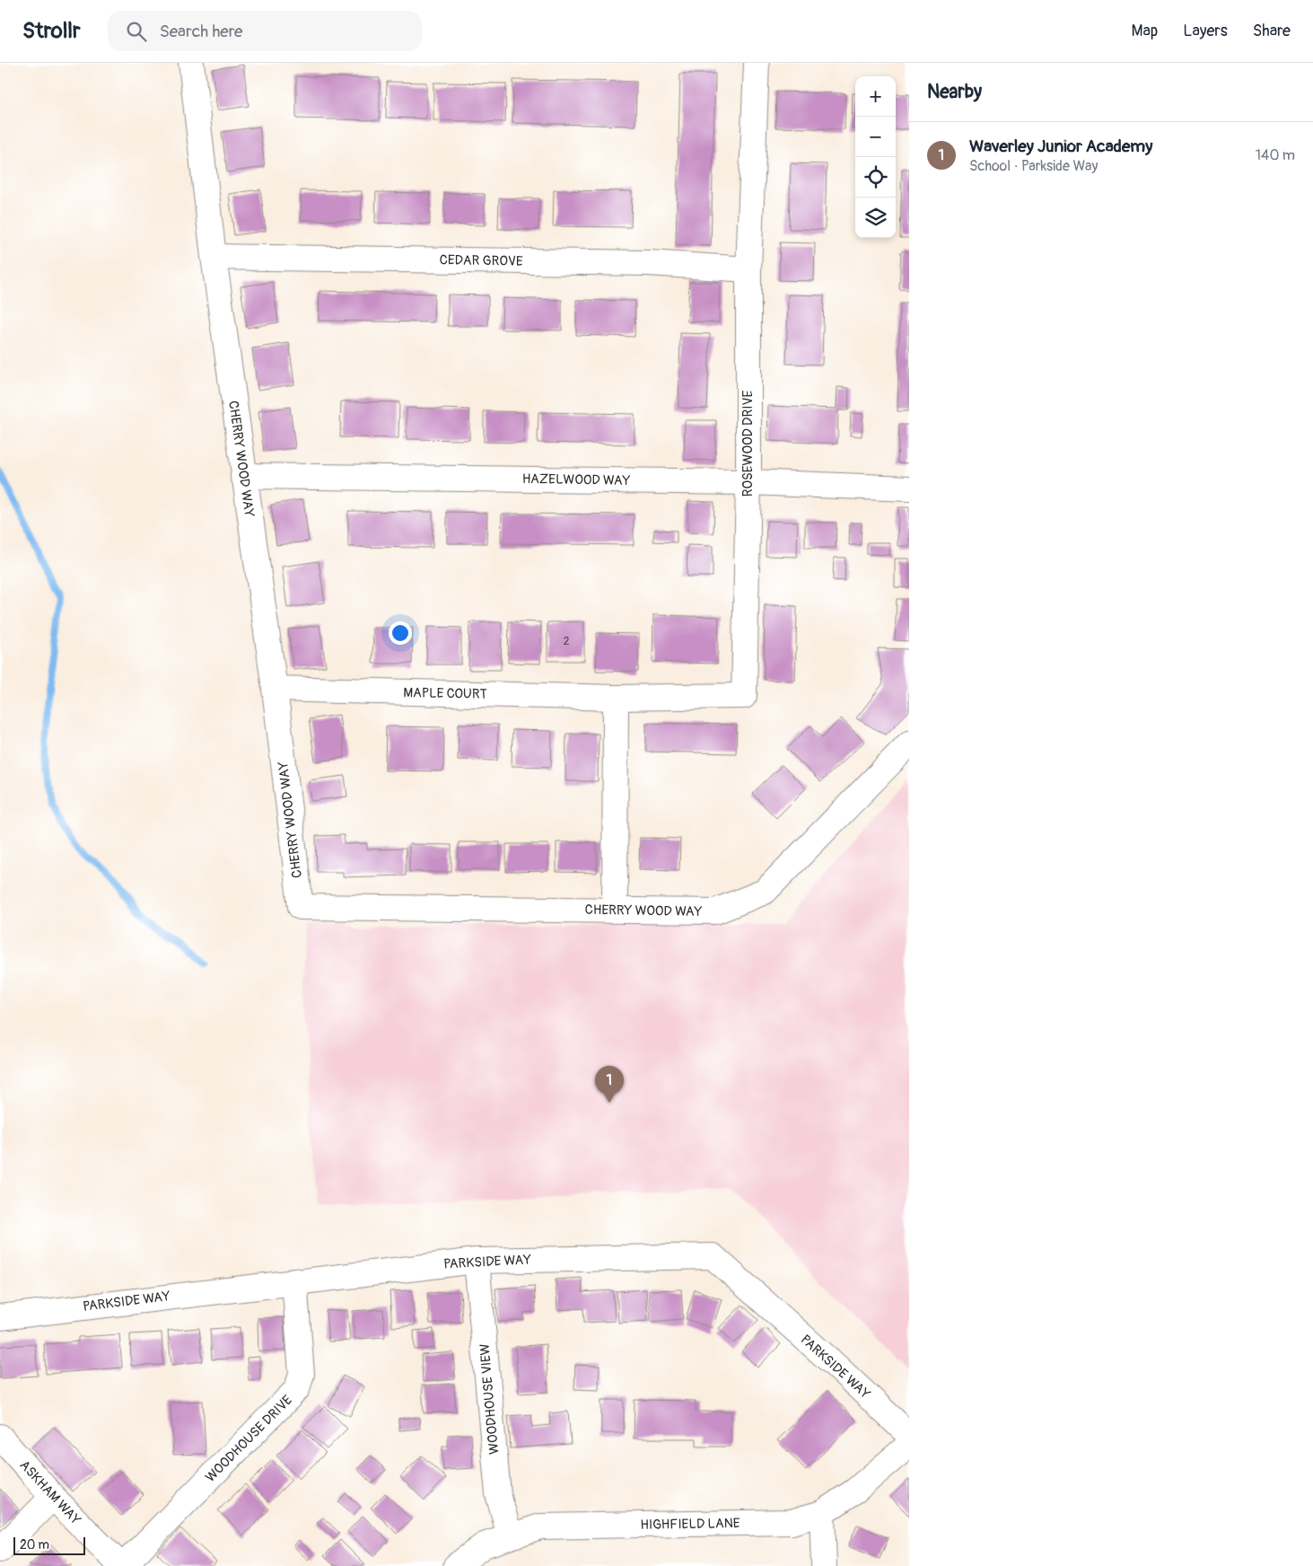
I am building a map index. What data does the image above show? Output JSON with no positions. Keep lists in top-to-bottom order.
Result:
{
  "streets": {
    "street": [
      "CEDAR GROVE",
      "ROSEWOOD DRIVE",
      "CHERRY WOOD WAY",
      "HAZELWOOD WAY",
      "MAPLE COURT",
      "PARKSIDE WAY",
      "WOODHOUSE VIEW",
      "WOODHOUSE DRIVE",
      "ASKHAM WAY",
      "HIGHFIELD LANE"
    ]
  },
  "crossings": [
    ["CEDAR GROVE", "ROSEWOOD DRIVE"],
    ["CEDAR GROVE", "CHERRY WOOD WAY"],
    ["ROSEWOOD DRIVE", "HAZELWOOD WAY"],
    ["ROSEWOOD DRIVE", "MAPLE COURT"],
    ["CHERRY WOOD WAY", "HAZELWOOD WAY"],
    ["CHERRY WOOD WAY", "MAPLE COURT"],
    ["PARKSIDE WAY", "WOODHOUSE VIEW"],
    ["PARKSIDE WAY", "WOODHOUSE DRIVE"],
    ["WOODHOUSE VIEW", "HIGHFIELD LANE"],
    ["WOODHOUSE DRIVE", "ASKHAM WAY"]
  ],
  "house_numbers": ["2"],
  "scale_bar": "20 m",
  "page": {
    "header": "Strollr",
    "search": "Search here",
    "nav": ["Map", "Layers", "Share"],
    "heading": "Nearby",
    "map_buttons": ["+", "−"],
    "list": [
      {
        "mark": "1",
        "name": "Waverley Junior Academy",
        "note": "School · Parkside Way",
        "value": "140 m"
      }
    ],
    "pins": "1",
    "scale": "20 m"
  }
}
